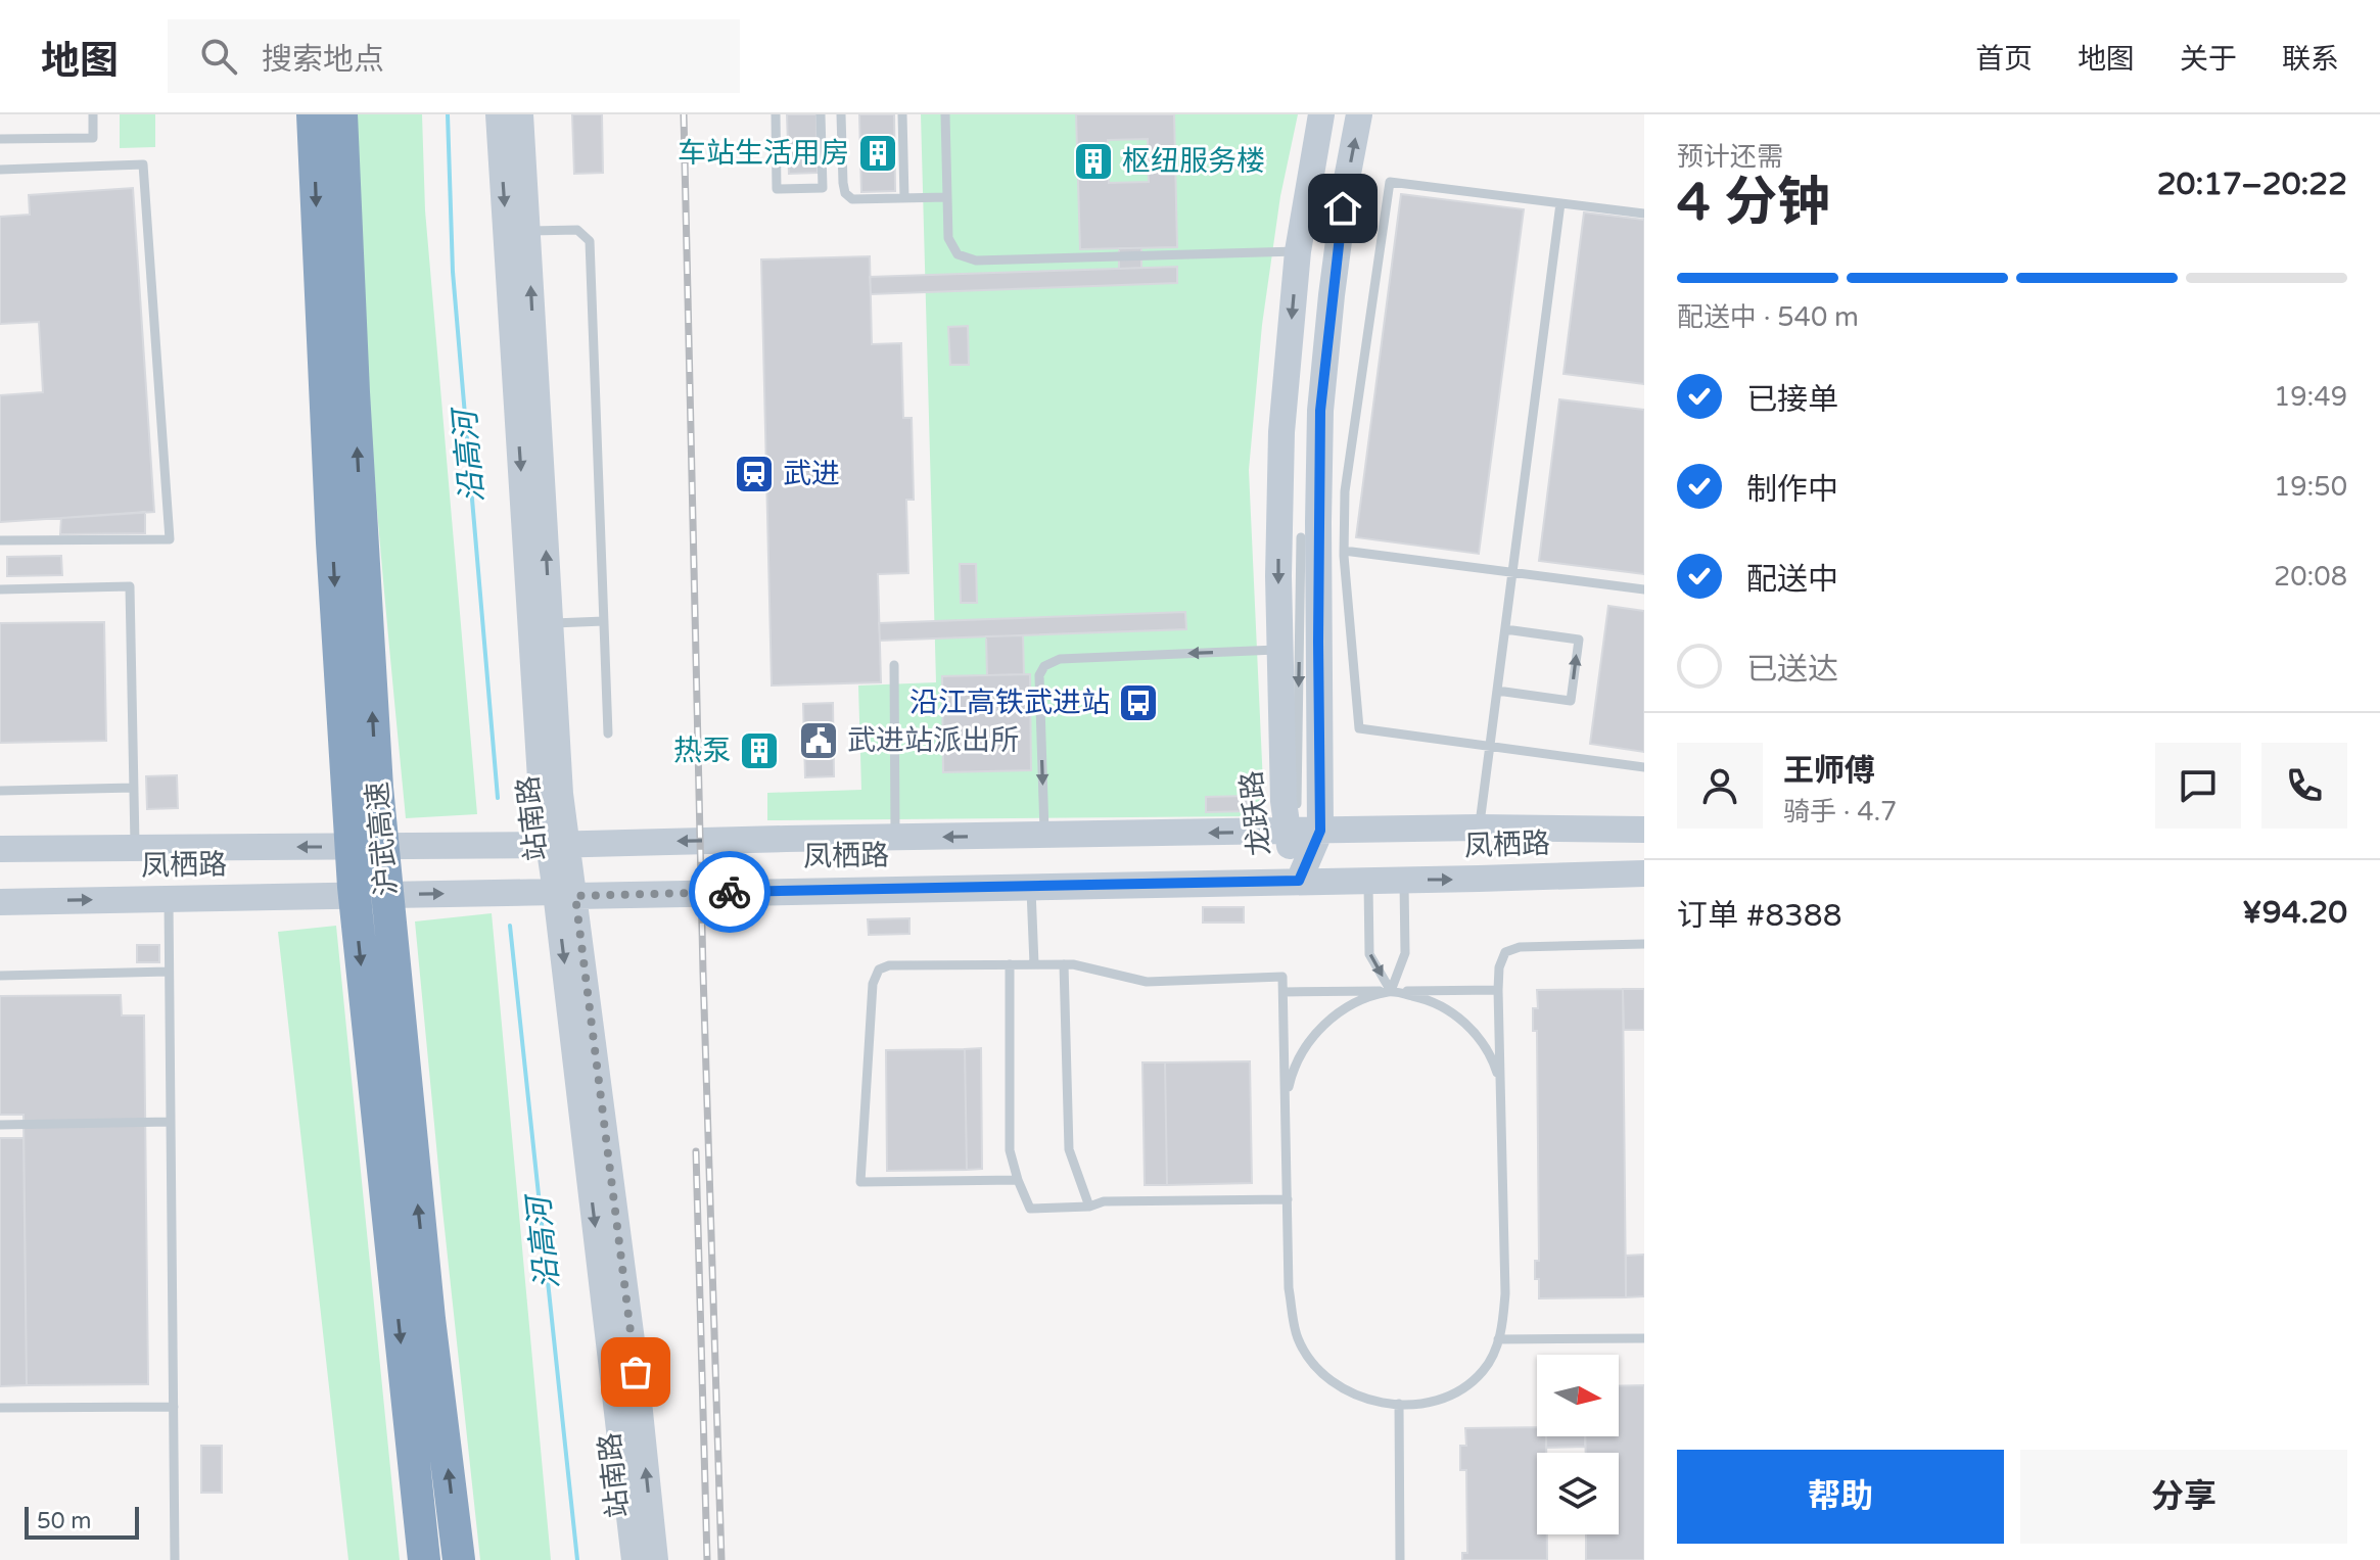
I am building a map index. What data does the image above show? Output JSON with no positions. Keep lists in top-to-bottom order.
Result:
{
  "streets": {
    "highway": ["沪武高速"],
    "street": ["龙跃路", "站南路", "凤栖路"]
  },
  "crossings": [
    ["龙跃路", "凤栖路"],
    ["站南路", "凤栖路"]
  ],
  "water": ["沿高河"],
  "places": {
    "building": ["车站生活用房", "枢纽服务楼", "热泵"],
    "station": ["武进"],
    "bus stop": ["沿江高铁武进站"],
    "public building": ["武进站派出所"]
  },
  "scale_bar": "50 m",
  "north": "right",
  "page": {
    "header": "地图",
    "search": "搜索地点",
    "nav": [
      "首页",
      "地图",
      "关于",
      "联系"
    ],
    "heading": ["4 分钟", "预计还需", "20:17–20:22"],
    "panel": [
      "王师傅",
      "骑手 · 4.7",
      "订单 #8388",
      "¥94.20"
    ],
    "bar": "配送中 · 540 m",
    "list": [
      ["已接单", "19:49"],
      ["制作中", "19:50"],
      ["配送中", "20:08"],
      "已送达"
    ],
    "buttons": ["帮助", "分享"],
    "scale": "50 m"
  }
}
